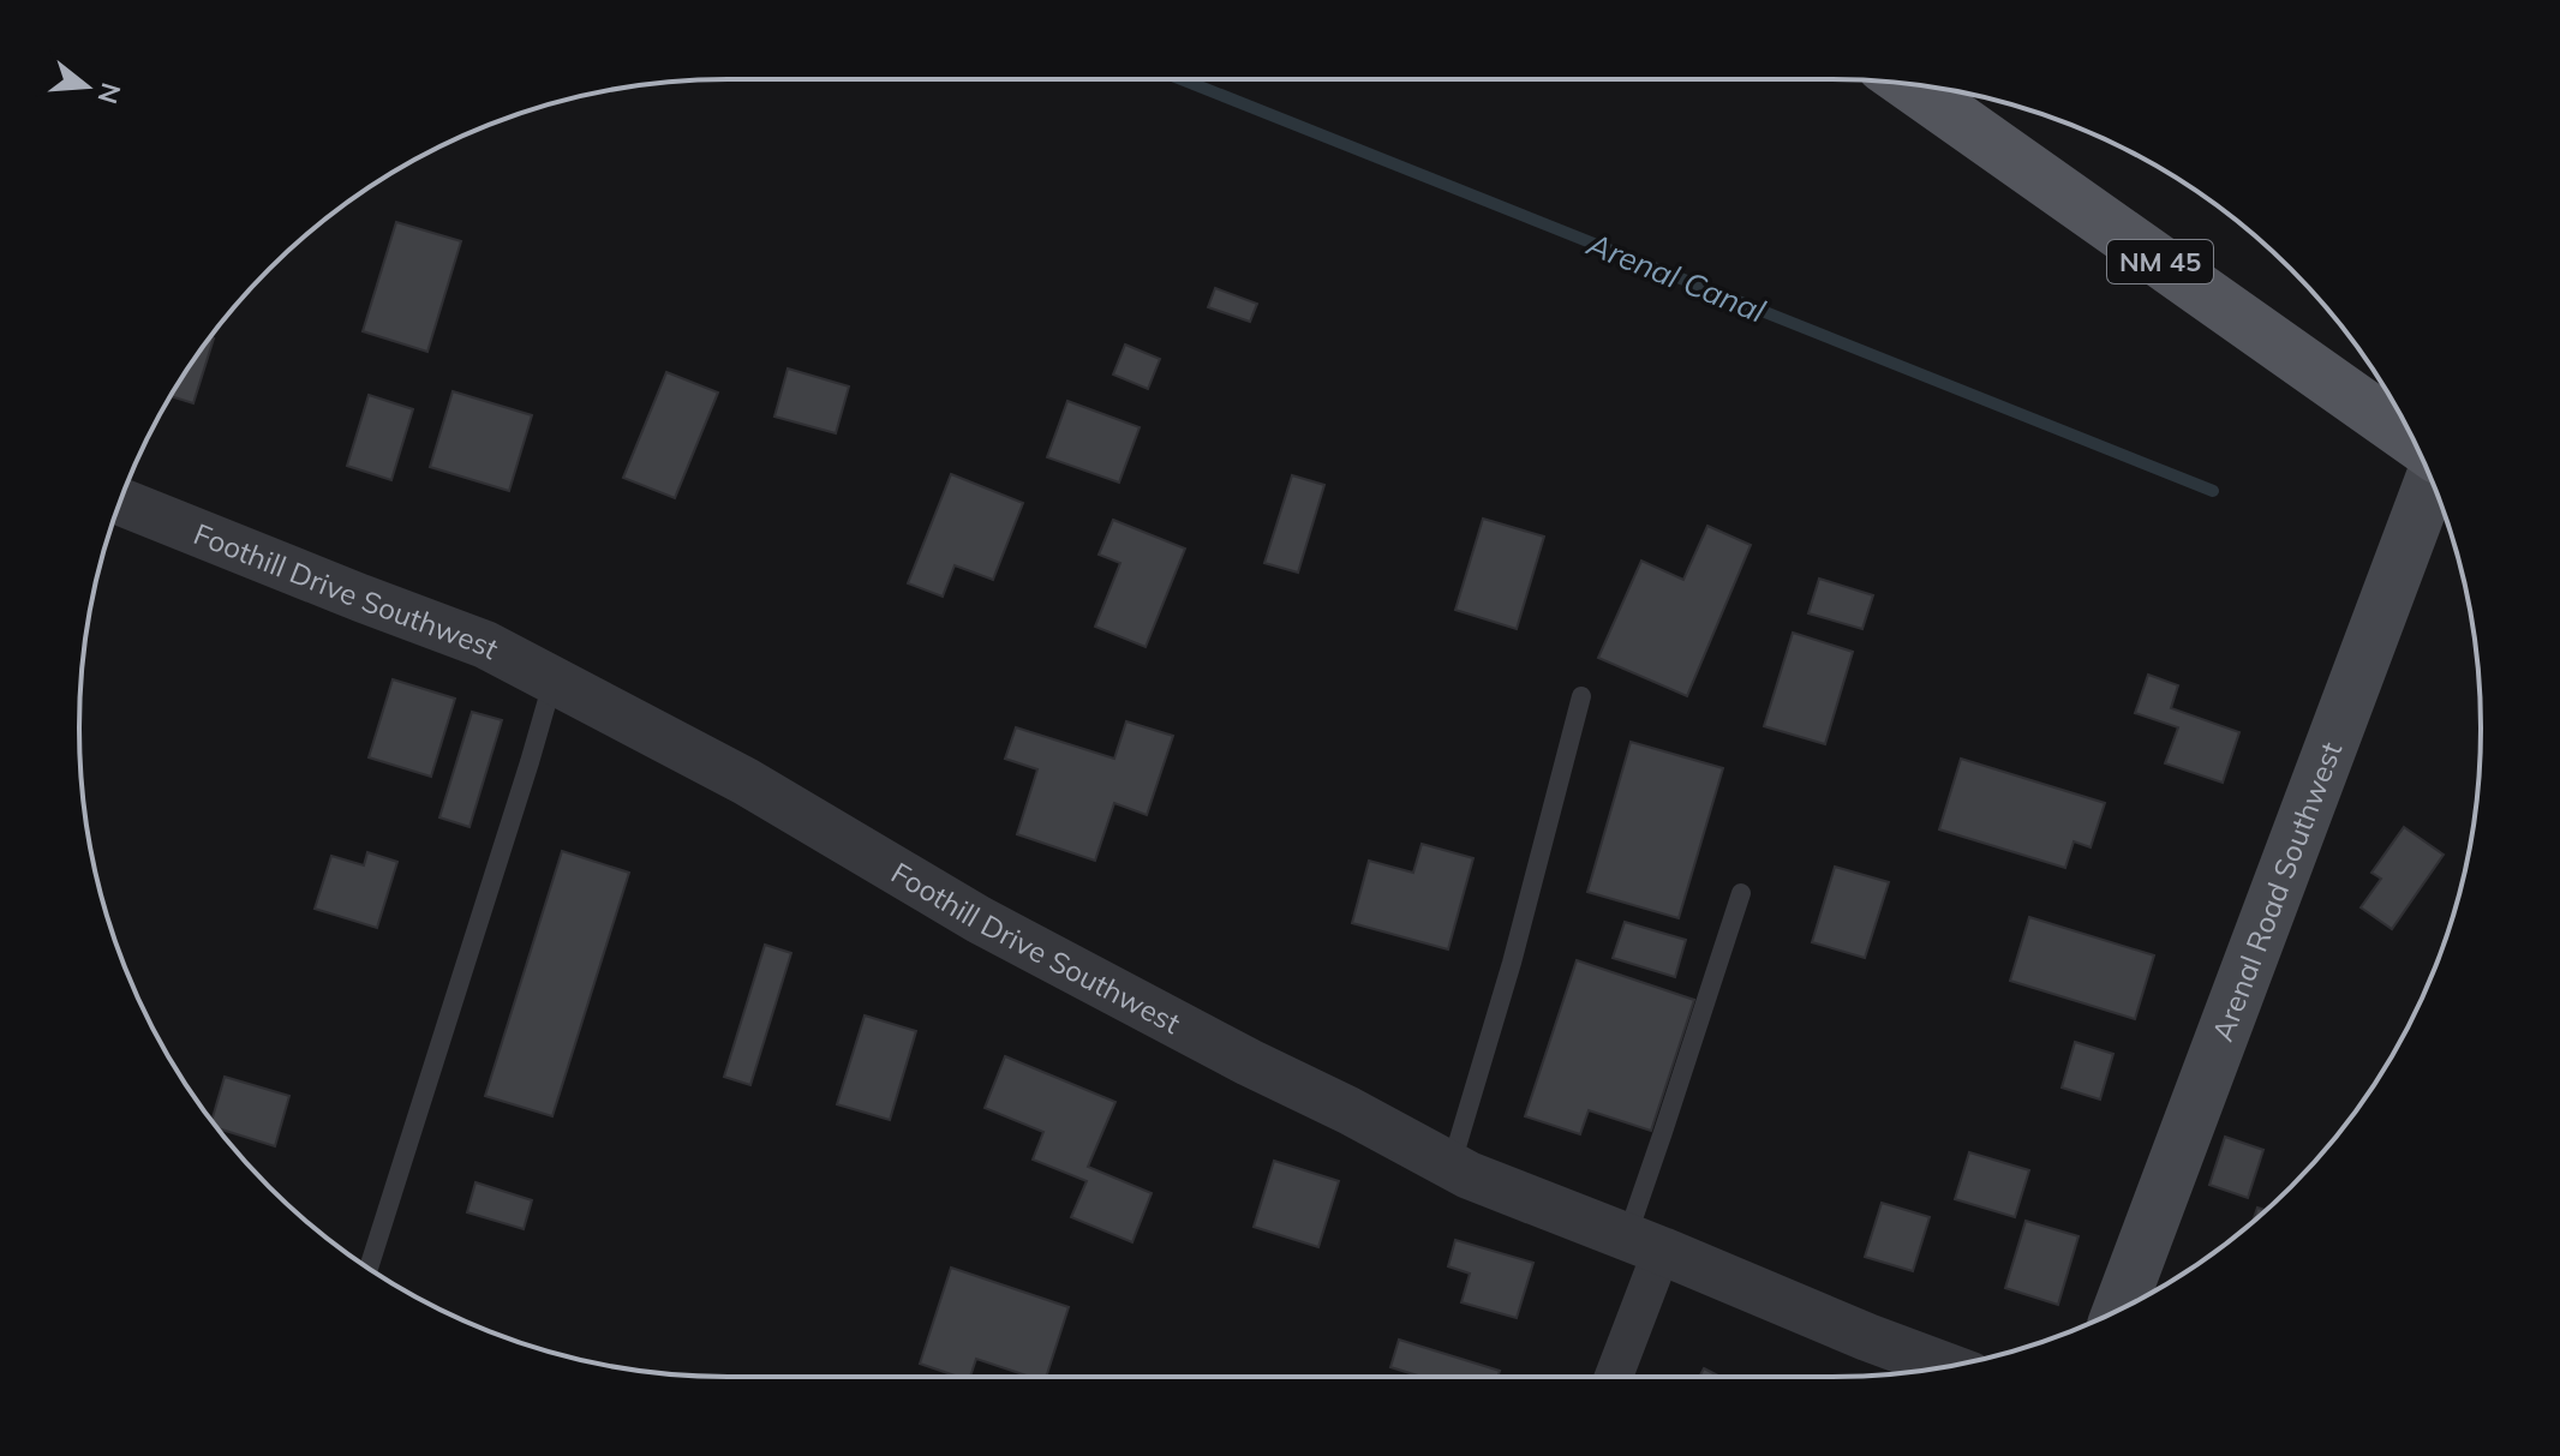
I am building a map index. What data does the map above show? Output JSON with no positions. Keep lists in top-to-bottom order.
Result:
{
  "streets": {
    "main road": ["NM 45", "Arenal Road Southwest"],
    "street": ["Foothill Drive Southwest"]
  },
  "water": ["Arenal Canal"],
  "north": "right"
}
